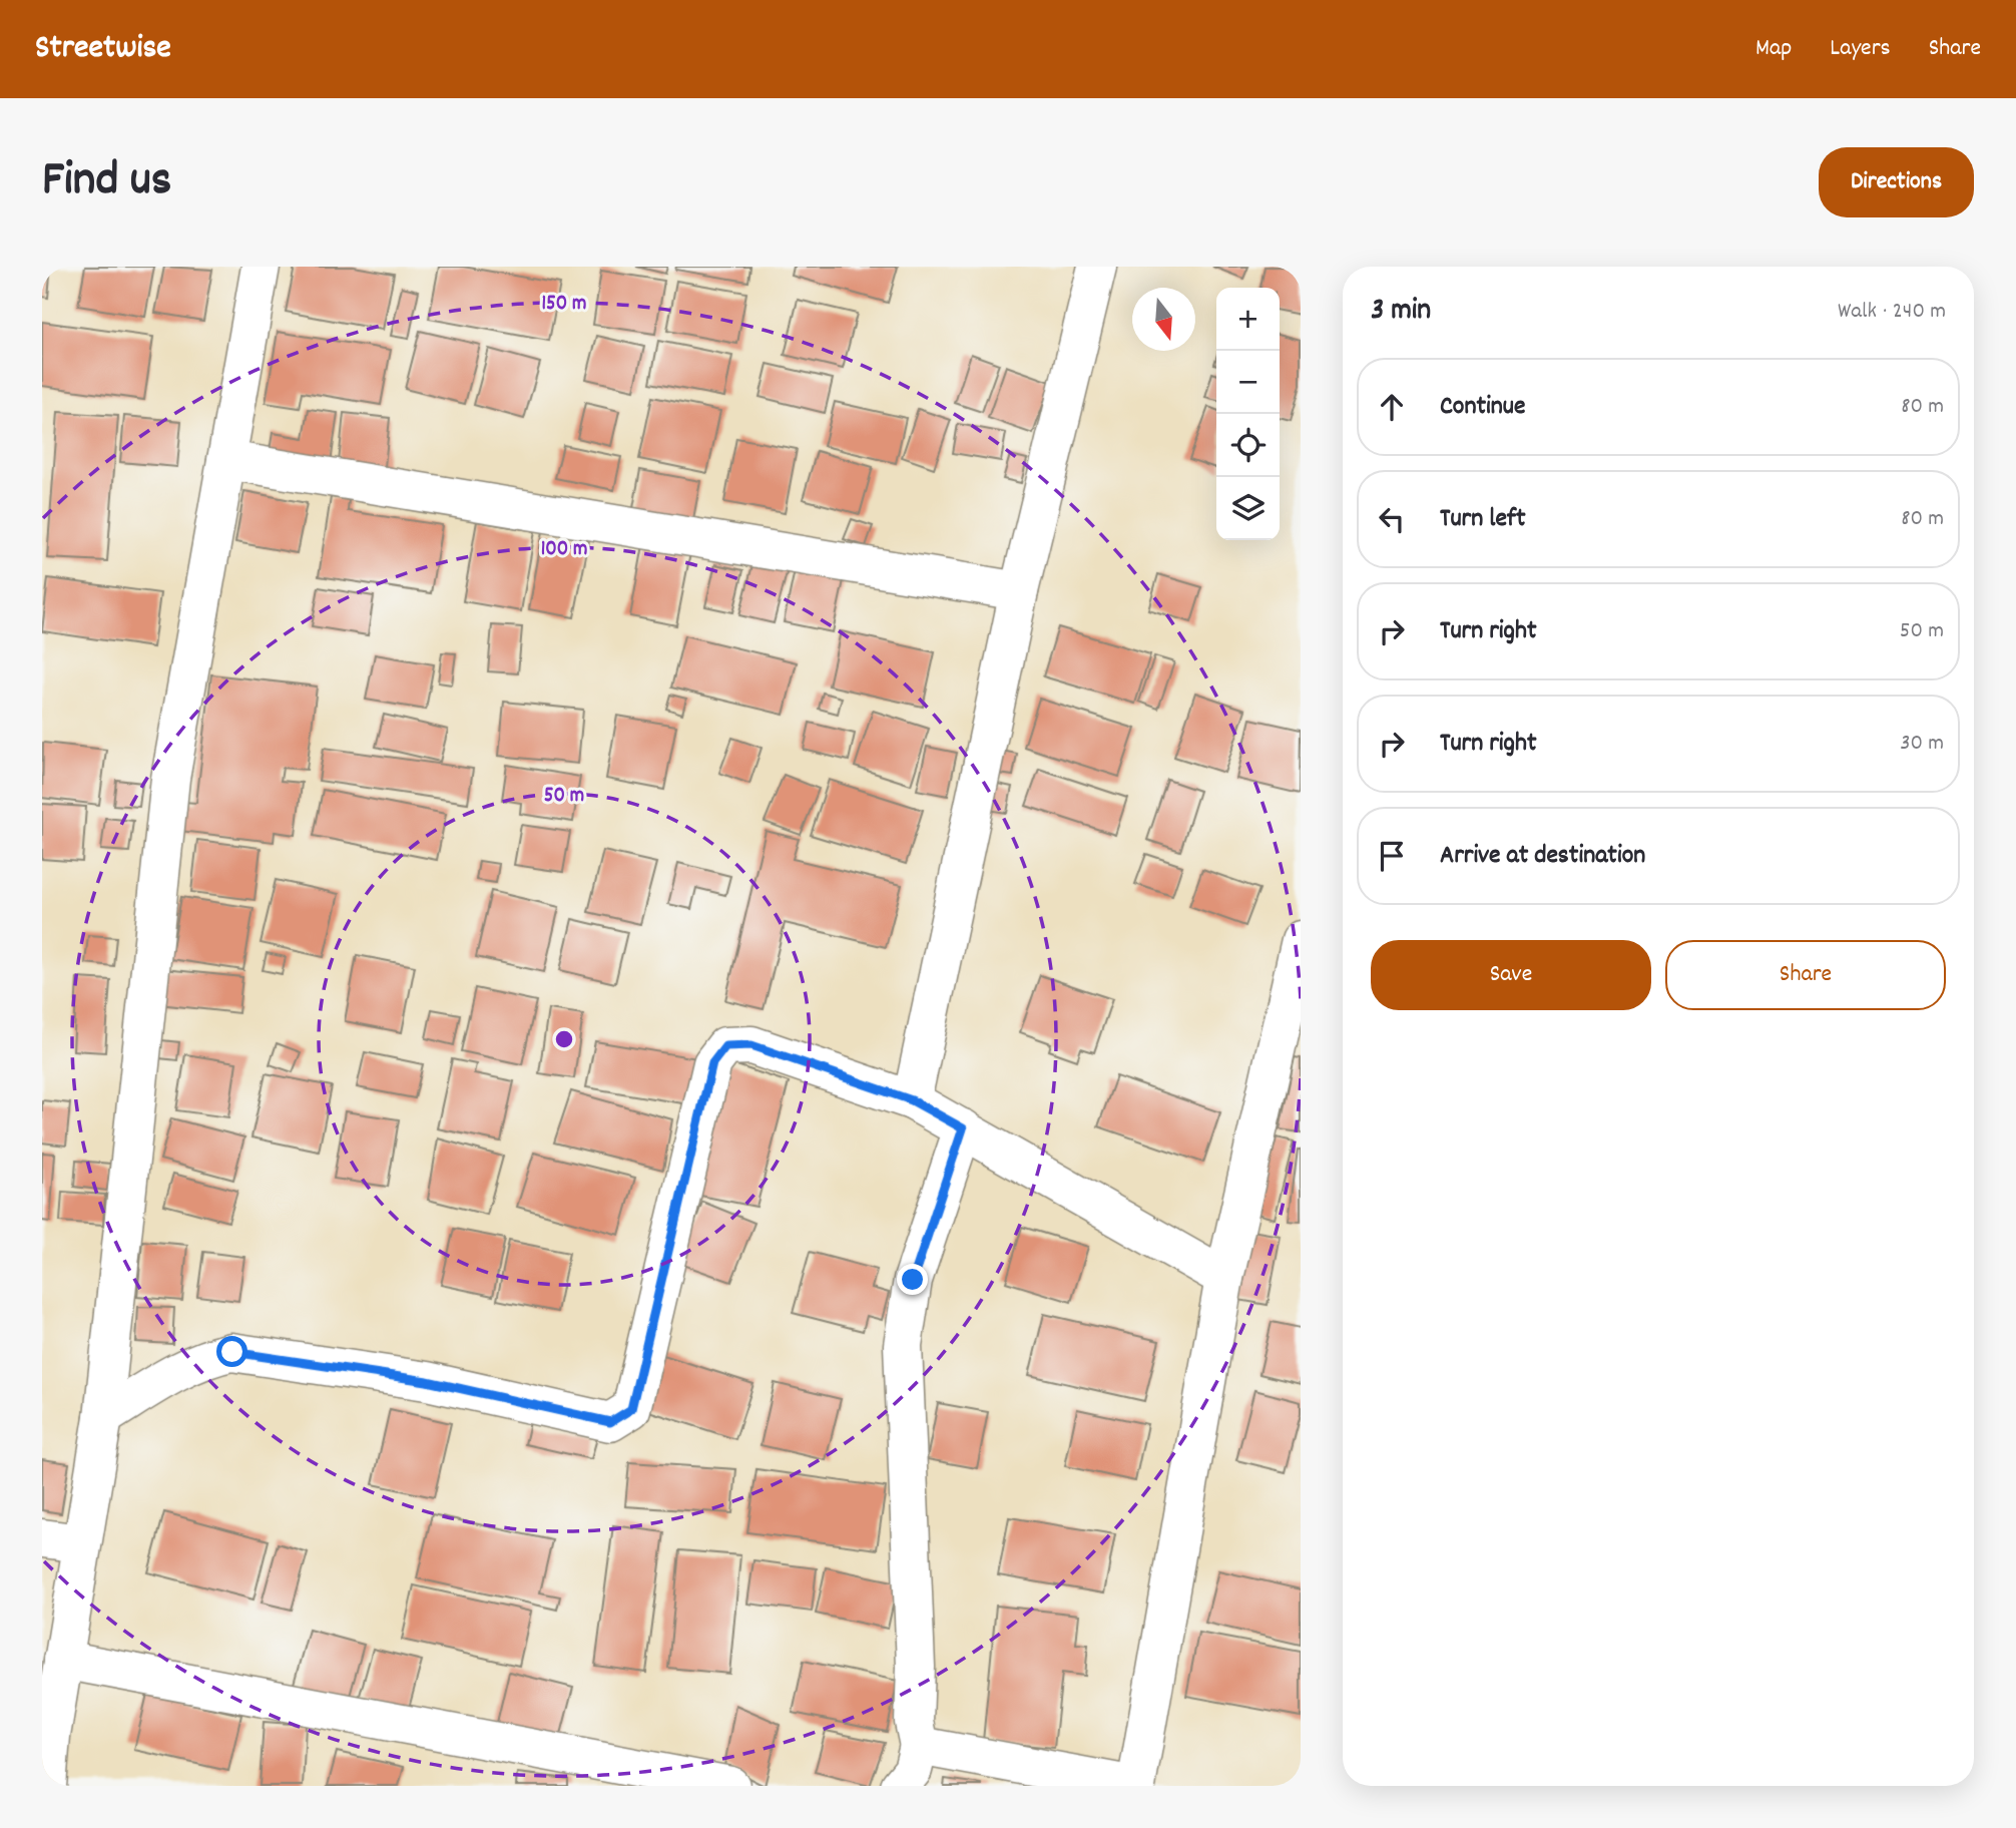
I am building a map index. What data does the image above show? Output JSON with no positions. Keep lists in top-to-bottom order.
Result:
{
  "north": "bottom",
  "page": {
    "header": "Streetwise",
    "nav": ["Map", "Layers", "Share"],
    "title": "Find us",
    "buttons": [
      "Directions",
      ["Save", "Share"]
    ],
    "heading": ["3 min", "Walk · 240 m"],
    "map_buttons": ["+", "−"],
    "list": [
      ["Continue", "80 m"],
      ["Turn left", "80 m"],
      ["Turn right", "50 m"],
      ["Turn right", "30 m"],
      "Arrive at destination"
    ]
  },
  "rings": ["150 m", "100 m", "50 m"]
}
